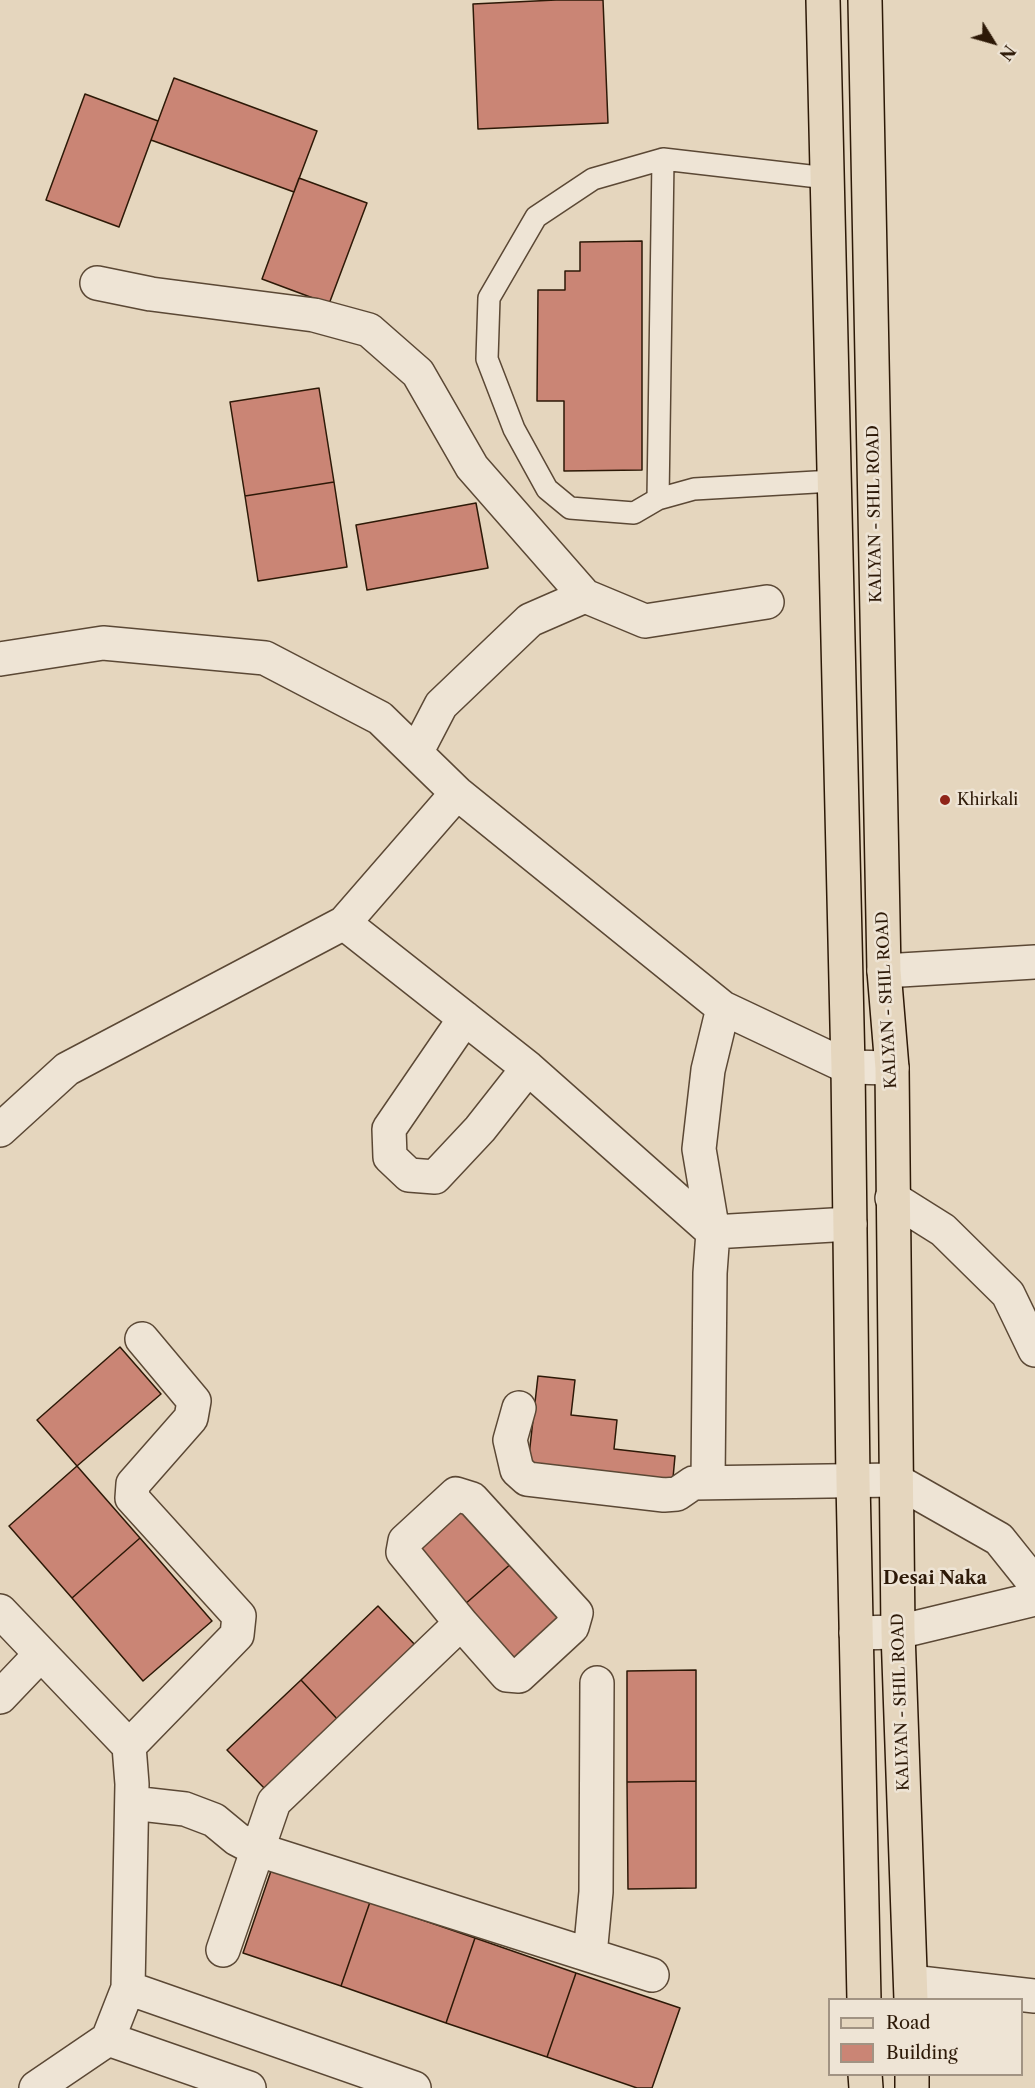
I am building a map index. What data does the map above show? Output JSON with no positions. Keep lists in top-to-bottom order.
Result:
{
  "streets": {
    "main road": ["KALYAN - SHIL ROAD"]
  },
  "districts": ["Desai Naka"],
  "places": ["Khirkali"],
  "legend": ["Road", "Building"],
  "north": "bottom right"
}
